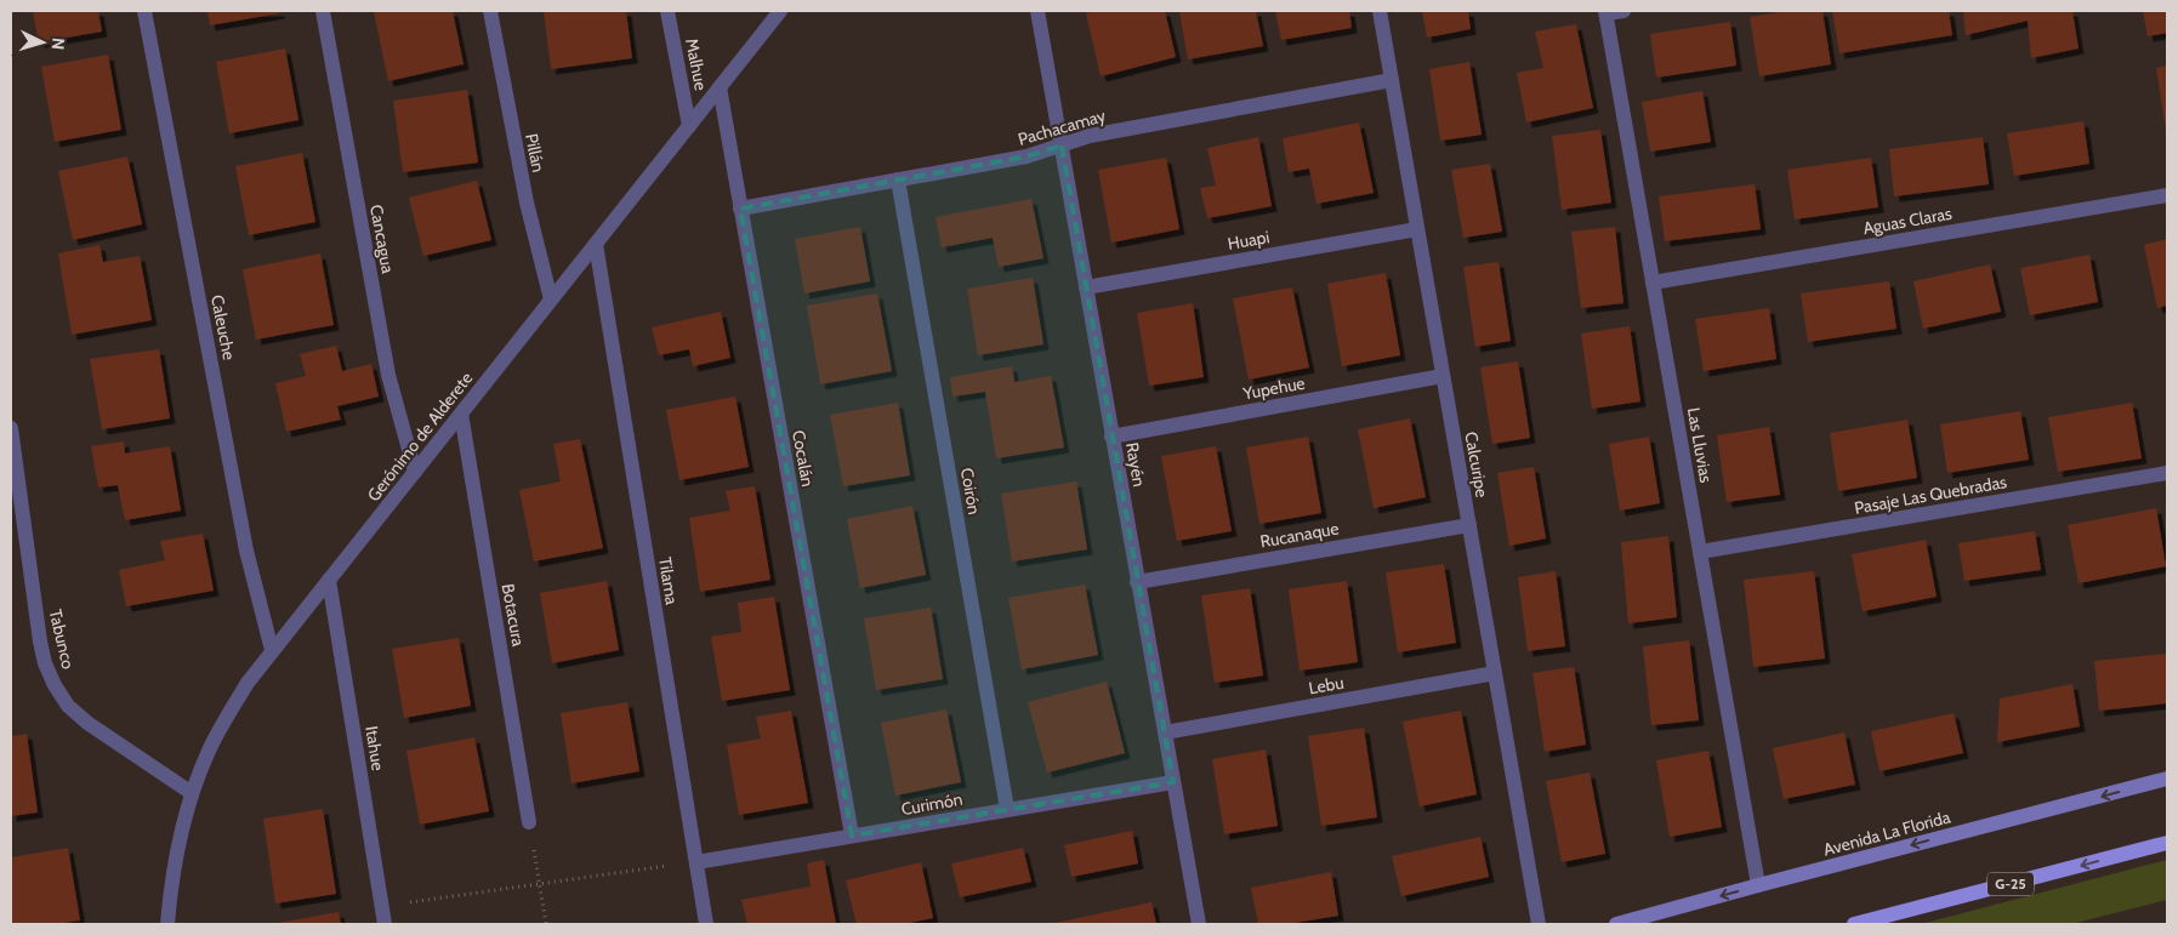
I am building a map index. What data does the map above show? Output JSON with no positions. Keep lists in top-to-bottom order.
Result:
{
  "streets": {
    "main road": ["Avenida La Florida", "G-25"],
    "street": [
      "Malhue",
      "Pachacamay",
      "Pillán",
      "Aguas Claras",
      "Cancagua",
      "Huapi",
      "Caleuche",
      "Yupehue",
      "Gerónimo de Alderete",
      "Las Lluvias",
      "Cocalán",
      "Rayén",
      "Calcuripe",
      "Coirón",
      "Pasaje Las Quebradas",
      "Rucanaque",
      "Tilama",
      "Botacura",
      "Tabunco",
      "Lebu",
      "Itahue",
      "Curimón"
    ]
  },
  "crossings": [
    ["Malhue", "Gerónimo de Alderete"],
    ["Pachacamay", "Cocalán"],
    ["Pachacamay", "Rayén"],
    ["Pachacamay", "Calcuripe"],
    ["Pachacamay", "Coirón"],
    ["Pillán", "Gerónimo de Alderete"],
    ["Aguas Claras", "Las Lluvias"],
    ["Cancagua", "Gerónimo de Alderete"],
    ["Huapi", "Rayén"],
    ["Huapi", "Calcuripe"],
    ["Caleuche", "Gerónimo de Alderete"],
    ["Yupehue", "Rayén"],
    ["Yupehue", "Calcuripe"],
    ["Gerónimo de Alderete", "Cocalán"],
    ["Gerónimo de Alderete", "Tilama"],
    ["Gerónimo de Alderete", "Botacura"],
    ["Gerónimo de Alderete", "Tabunco"],
    ["Gerónimo de Alderete", "Itahue"],
    ["Las Lluvias", "Pasaje Las Quebradas"],
    ["Las Lluvias", "Avenida La Florida"],
    ["Cocalán", "Curimón"],
    ["Rayén", "Rucanaque"],
    ["Rayén", "Lebu"],
    ["Rayén", "Curimón"],
    ["Calcuripe", "Rucanaque"],
    ["Calcuripe", "Lebu"],
    ["Coirón", "Curimón"],
    ["Tilama", "Curimón"]
  ],
  "north": "right"
}
